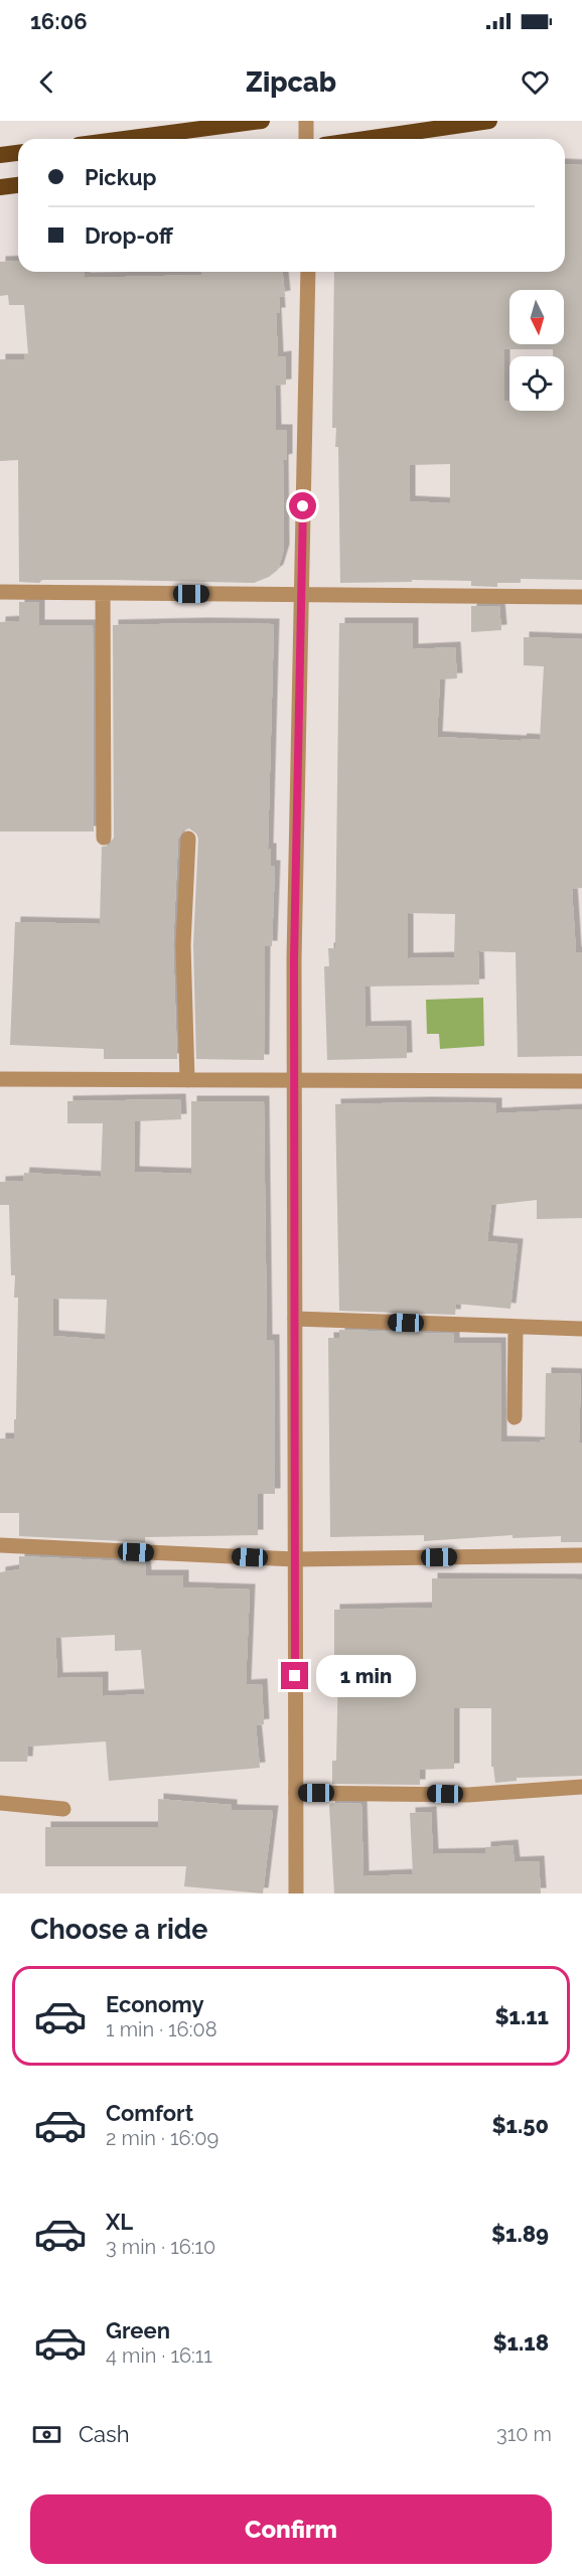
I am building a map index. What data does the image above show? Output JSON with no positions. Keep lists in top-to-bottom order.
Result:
{
  "north": "bottom",
  "page": {
    "status": "16:06",
    "header": "Zipcab",
    "banner": ["Pickup", "Drop-off"],
    "bubble": "1 min",
    "heading": "Choose a ride",
    "list": [
      {
        "name": "Economy",
        "note": "1 min · 16:08",
        "value": "$1.11"
      },
      {
        "name": "Comfort",
        "note": "2 min · 16:09",
        "value": "$1.50"
      },
      {
        "name": "XL",
        "note": "3 min · 16:10",
        "value": "$1.89"
      },
      {
        "name": "Green",
        "note": "4 min · 16:11",
        "value": "$1.18"
      }
    ],
    "pay": ["Cash", "310 m"],
    "buttons": "Confirm"
  }
}
